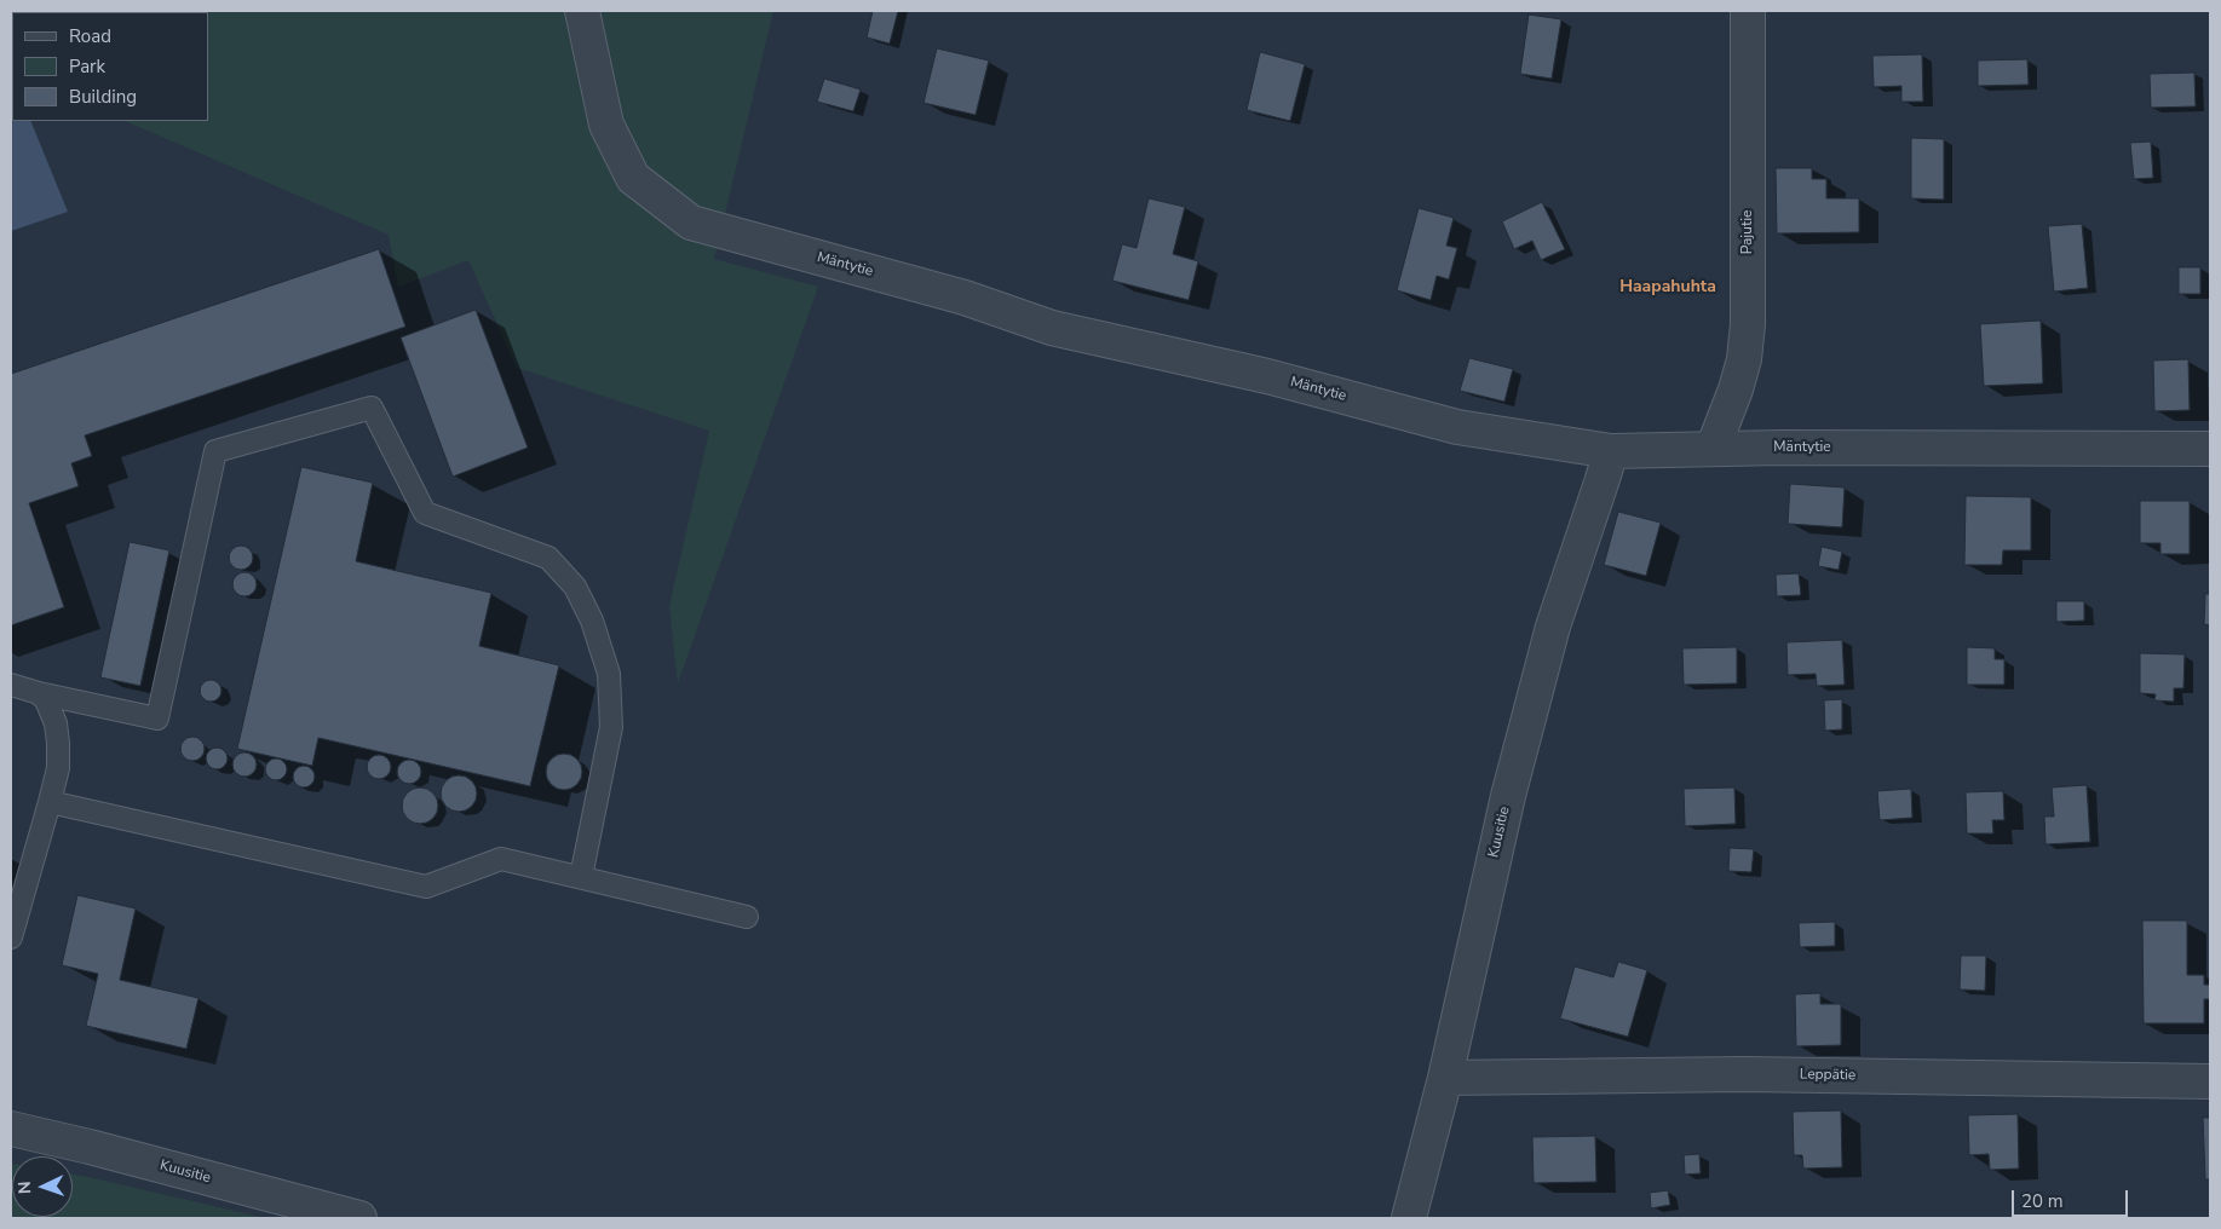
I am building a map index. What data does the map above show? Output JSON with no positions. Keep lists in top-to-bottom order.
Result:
{
  "streets": {
    "street": [
      "Pajutie",
      "Mäntytie",
      "Kuusitie",
      "Leppätie"
    ]
  },
  "crossings": [
    ["Pajutie", "Mäntytie"],
    ["Mäntytie", "Kuusitie"],
    ["Kuusitie", "Leppätie"]
  ],
  "districts": ["Haapahuhta"],
  "legend": ["Road", "Park", "Building"],
  "scale_bar": "20 m",
  "north": "left"
}
